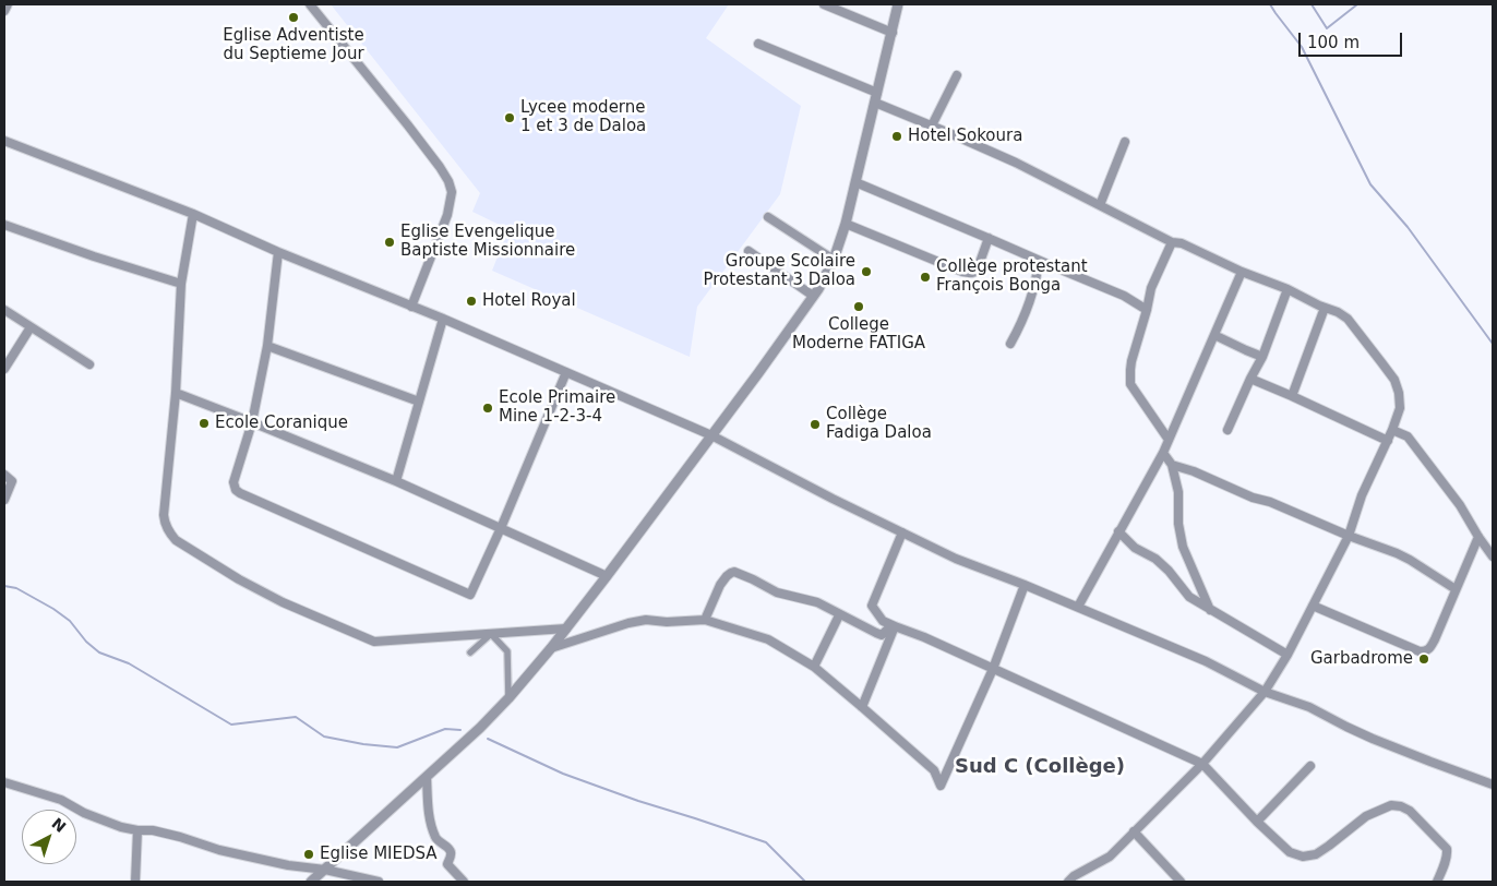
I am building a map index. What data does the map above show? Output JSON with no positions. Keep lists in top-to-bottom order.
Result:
{
  "districts": ["Sud C (Collège)"],
  "places": [
    "Eglise Adventiste du Septieme Jour",
    "Lycee moderne 1 et 3 de Daloa",
    "Hotel Sokoura",
    "Eglise Evengelique Baptiste Missionnaire",
    "Groupe Scolaire Protestant 3 Daloa",
    "Collège protestant François Bonga",
    "Hotel Royal",
    "College Moderne FATIGA",
    "Ecole Primaire Mine 1-2-3-4",
    "Ecole Coranique",
    "Collège Fadiga Daloa",
    "Garbadrome",
    "Eglise MIEDSA"
  ],
  "scale_bar": "100 m",
  "north": "top right"
}
